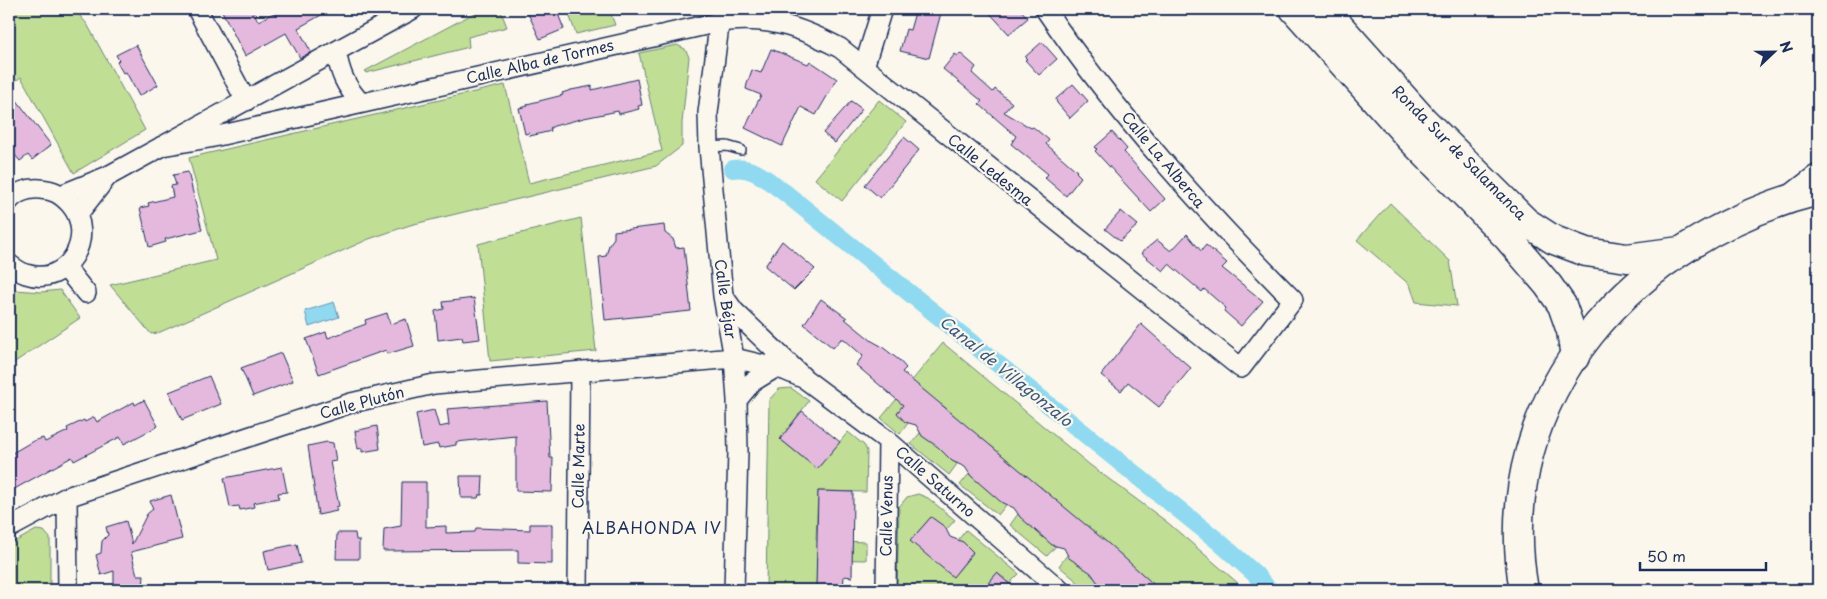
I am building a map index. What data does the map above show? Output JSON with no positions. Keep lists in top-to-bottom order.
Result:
{
  "streets": {
    "main road": ["Ronda Sur de Salamanca"],
    "street": [
      "Calle Alba de Tormes",
      "Calle La Alberca",
      "Calle Ledesma",
      "Calle Béjar",
      "Calle Plutón",
      "Calle Marte",
      "Calle Saturno",
      "Calle Venus"
    ]
  },
  "crossings": [
    ["Calle Alba de Tormes", "Calle Ledesma"],
    ["Calle Alba de Tormes", "Calle Béjar"],
    ["Calle La Alberca", "Calle Ledesma"],
    ["Calle Ledesma", "Calle Béjar"],
    ["Calle Béjar", "Calle Plutón"],
    ["Calle Béjar", "Calle Saturno"],
    ["Calle Plutón", "Calle Marte"],
    ["Calle Plutón", "Calle Saturno"],
    ["Calle Saturno", "Calle Venus"]
  ],
  "districts": ["ALBAHONDA IV"],
  "water": ["Canal de Villagonzalo"],
  "scale_bar": "50 m",
  "north": "right"
}
